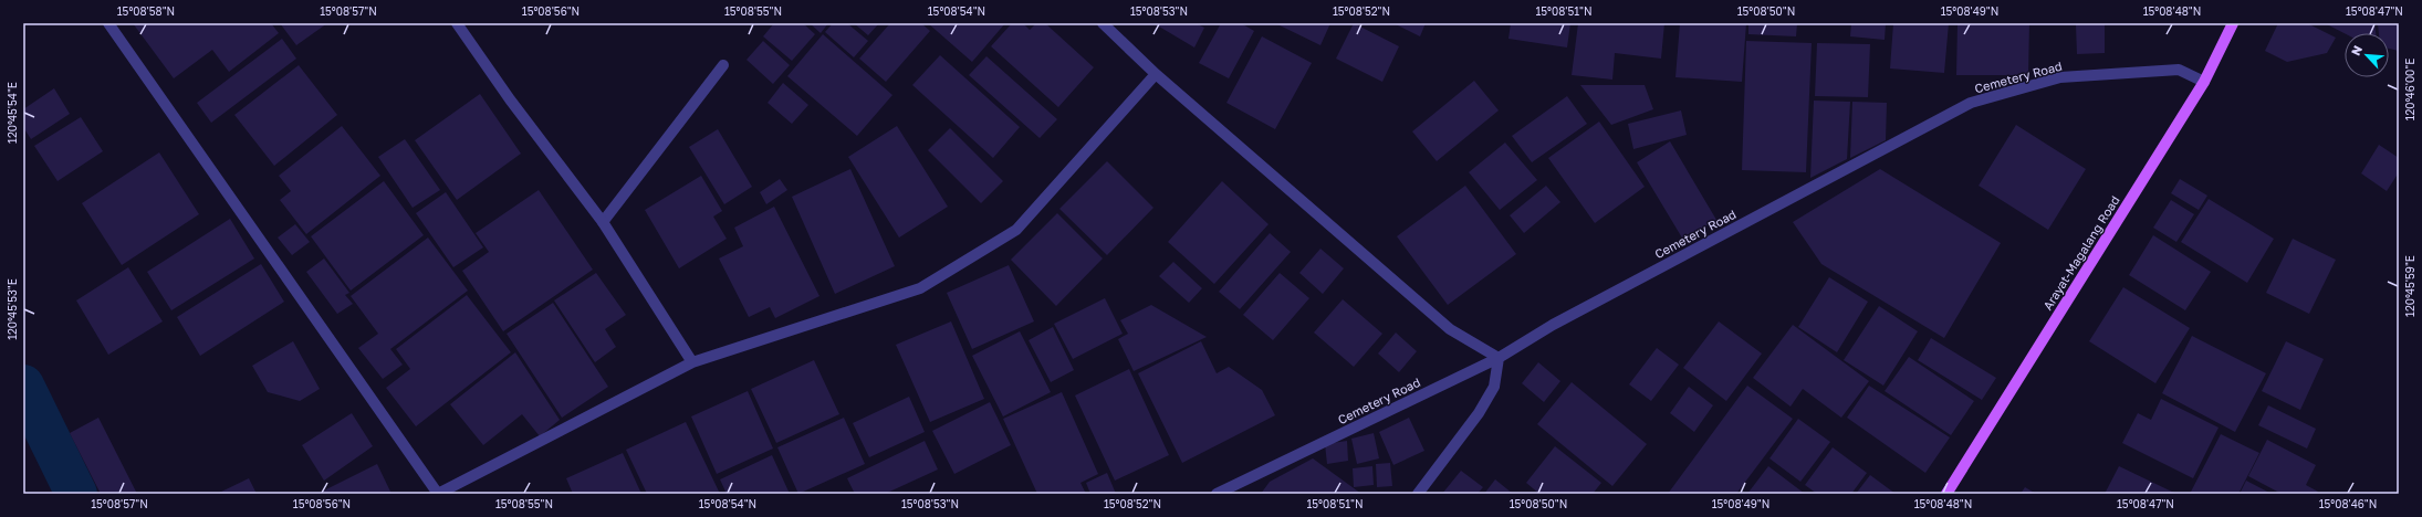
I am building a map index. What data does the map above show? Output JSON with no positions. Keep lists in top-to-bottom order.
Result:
{
  "streets": {
    "main road": ["Arayat-Magalang Road"],
    "street": ["Cemetery Road"]
  },
  "crossings": [
    ["Cemetery Road", "Arayat-Magalang Road"]
  ],
  "north": "top left",
  "coordinates": [
    "15°08'58\"N",
    "15°08'57\"N",
    "15°08'56\"N",
    "15°08'55\"N",
    "15°08'54\"N",
    "15°08'53\"N",
    "15°08'52\"N",
    "15°08'51\"N",
    "15°08'50\"N",
    "15°08'49\"N",
    "15°08'48\"N",
    "15°08'47\"N",
    "120°46'00\"E",
    "120°45'54\"E",
    "120°45'59\"E",
    "120°45'53\"E",
    "15°08'46\"N"
  ]
}
